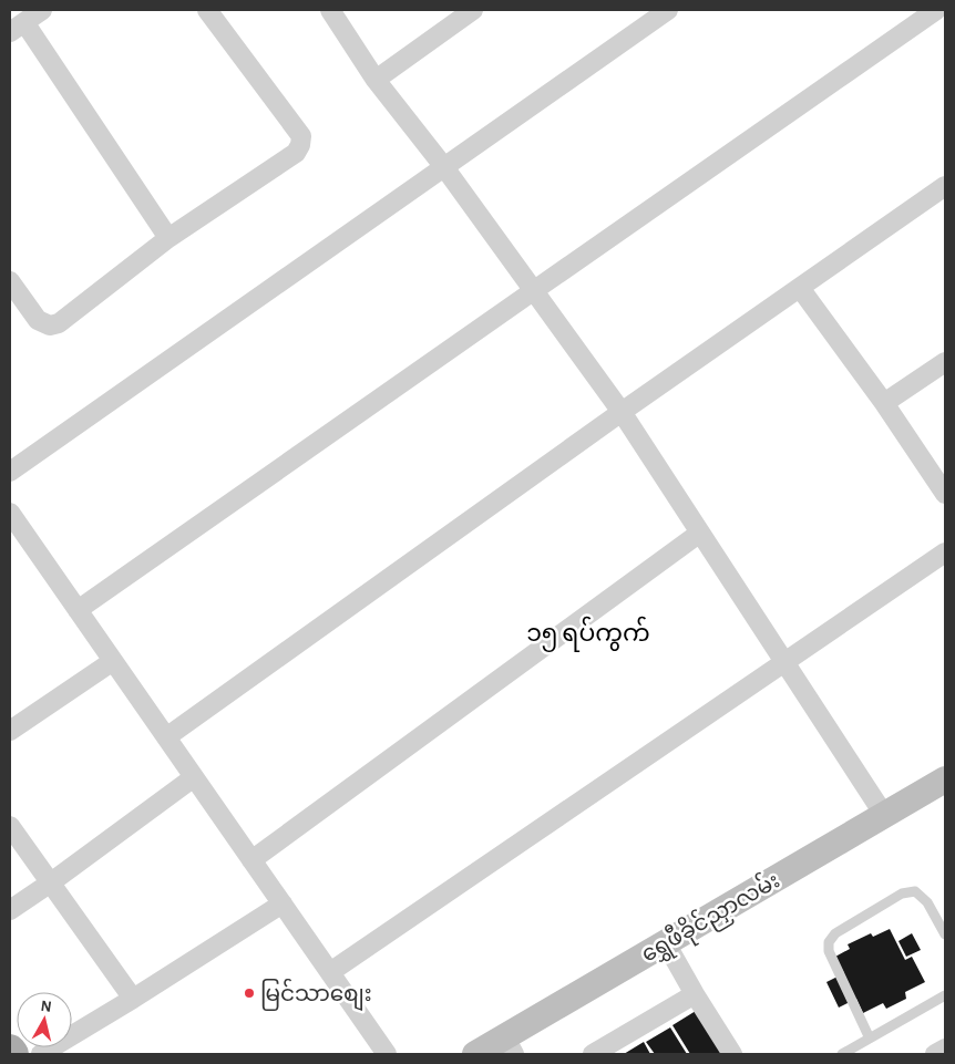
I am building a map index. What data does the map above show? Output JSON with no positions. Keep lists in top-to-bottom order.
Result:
{
  "streets": {
    "street": ["ရွှေဖီခိုင်ညှာလမ်း"]
  },
  "districts": ["၁၅ ရပ်ကွက်"],
  "places": ["မြင်သာစျေး"],
  "north": "top"
}
